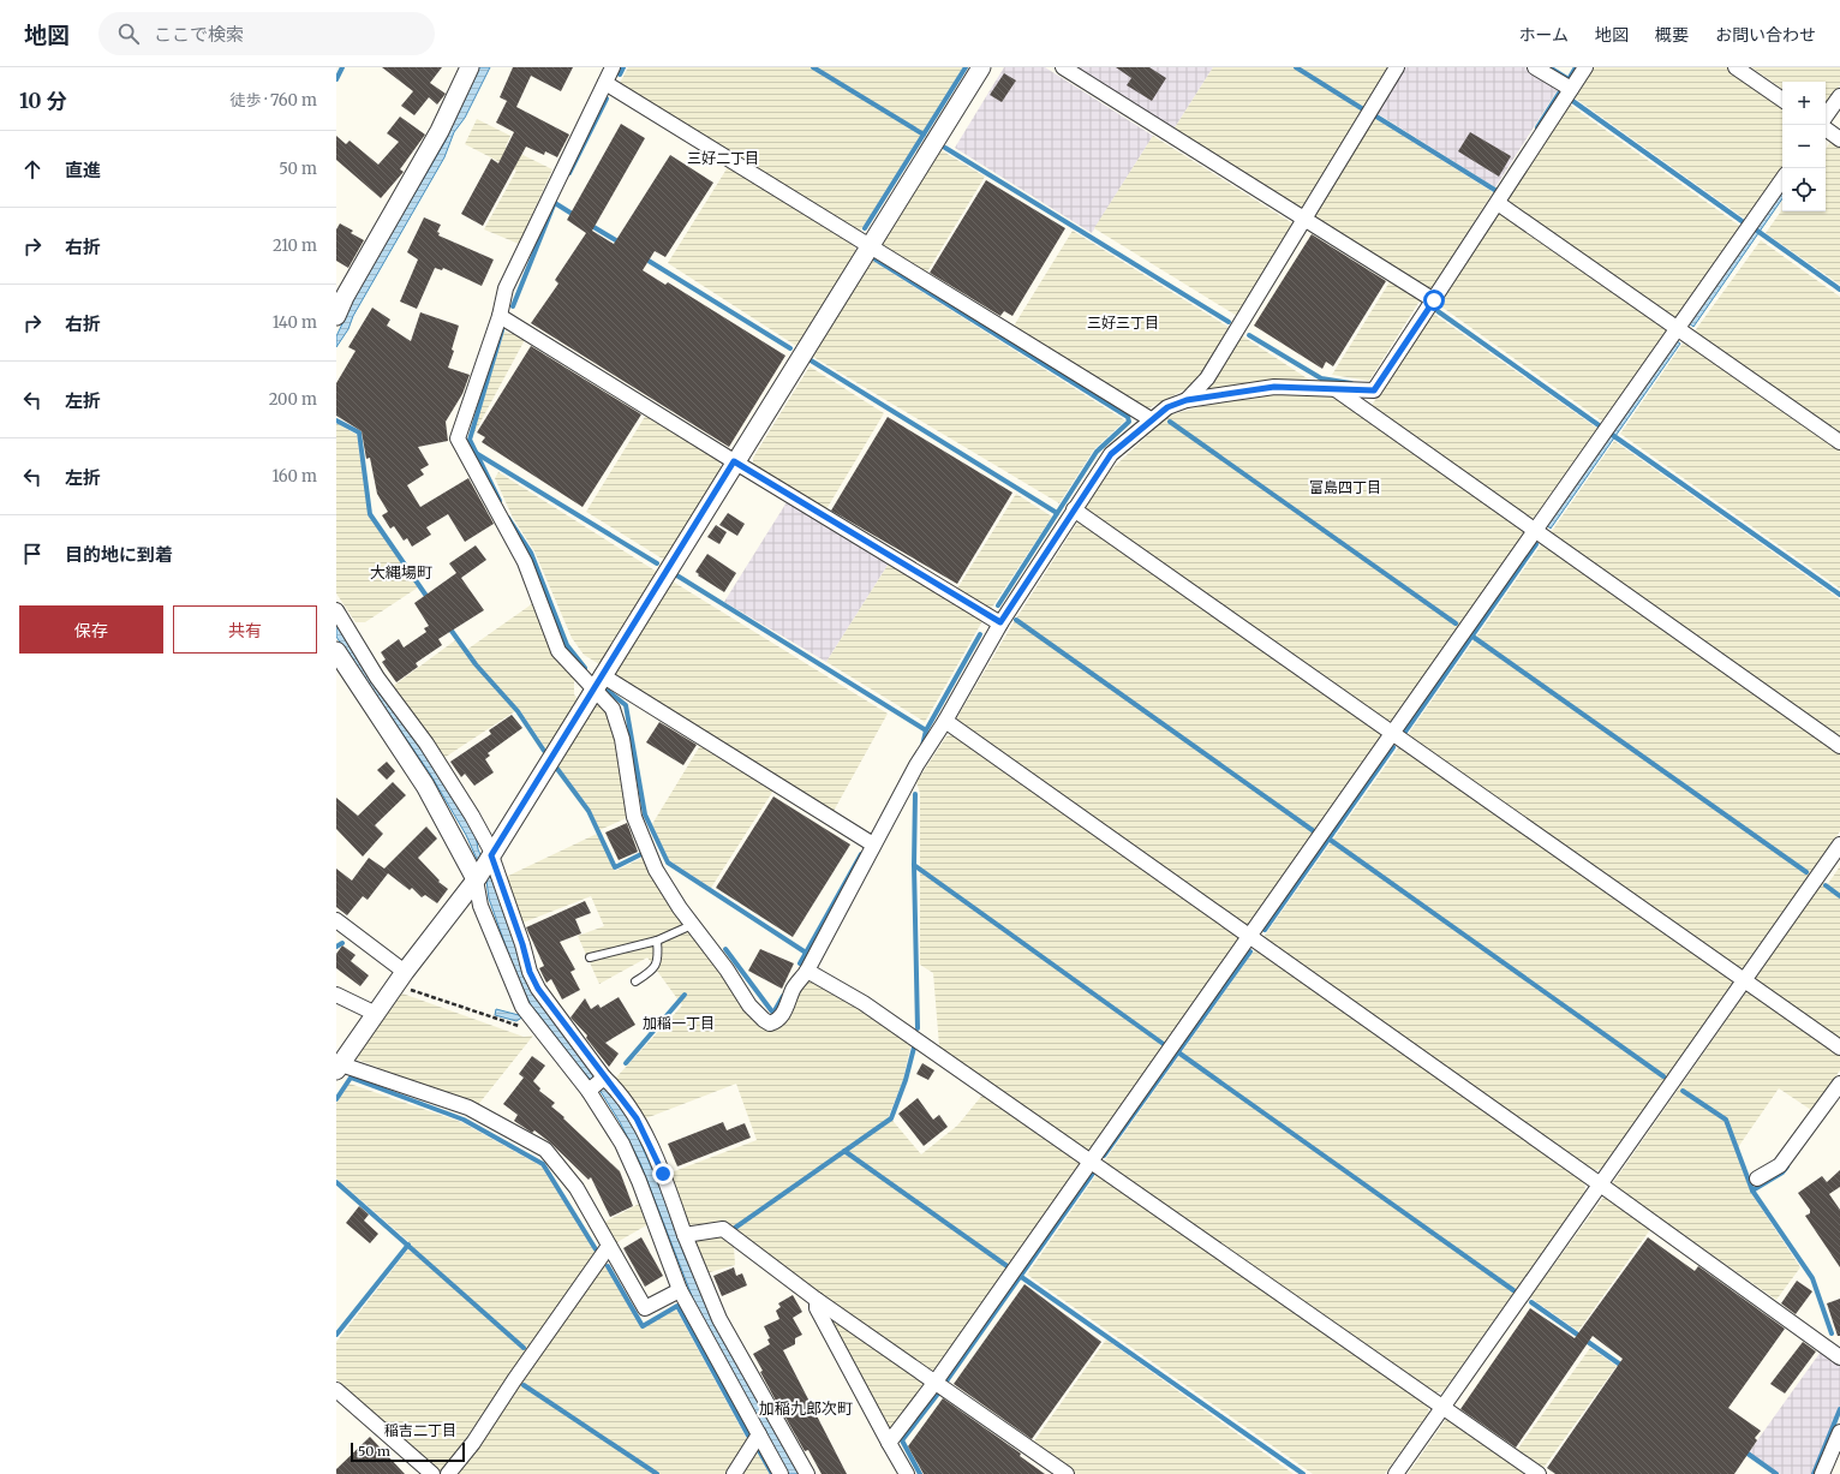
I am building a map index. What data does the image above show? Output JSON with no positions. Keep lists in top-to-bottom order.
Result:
{
  "districts": [
    "三好二丁目",
    "三好三丁目",
    "富島四丁目",
    "大縄場町",
    "加稲一丁目",
    "加稲九郎次町",
    "稲吉二丁目"
  ],
  "scale_bar": "50 m",
  "page": {
    "header": "地図",
    "search": "ここで検索",
    "nav": [
      "ホーム",
      "地図",
      "概要",
      "お問い合わせ"
    ],
    "heading": ["10 分", "徒歩 · 760 m"],
    "map_buttons": ["+", "−"],
    "list": [
      ["直進", "50 m"],
      ["右折", "210 m"],
      ["右折", "140 m"],
      ["左折", "200 m"],
      ["左折", "160 m"],
      "目的地に到着"
    ],
    "buttons": ["保存", "共有"],
    "scale": "50 m"
  }
}
